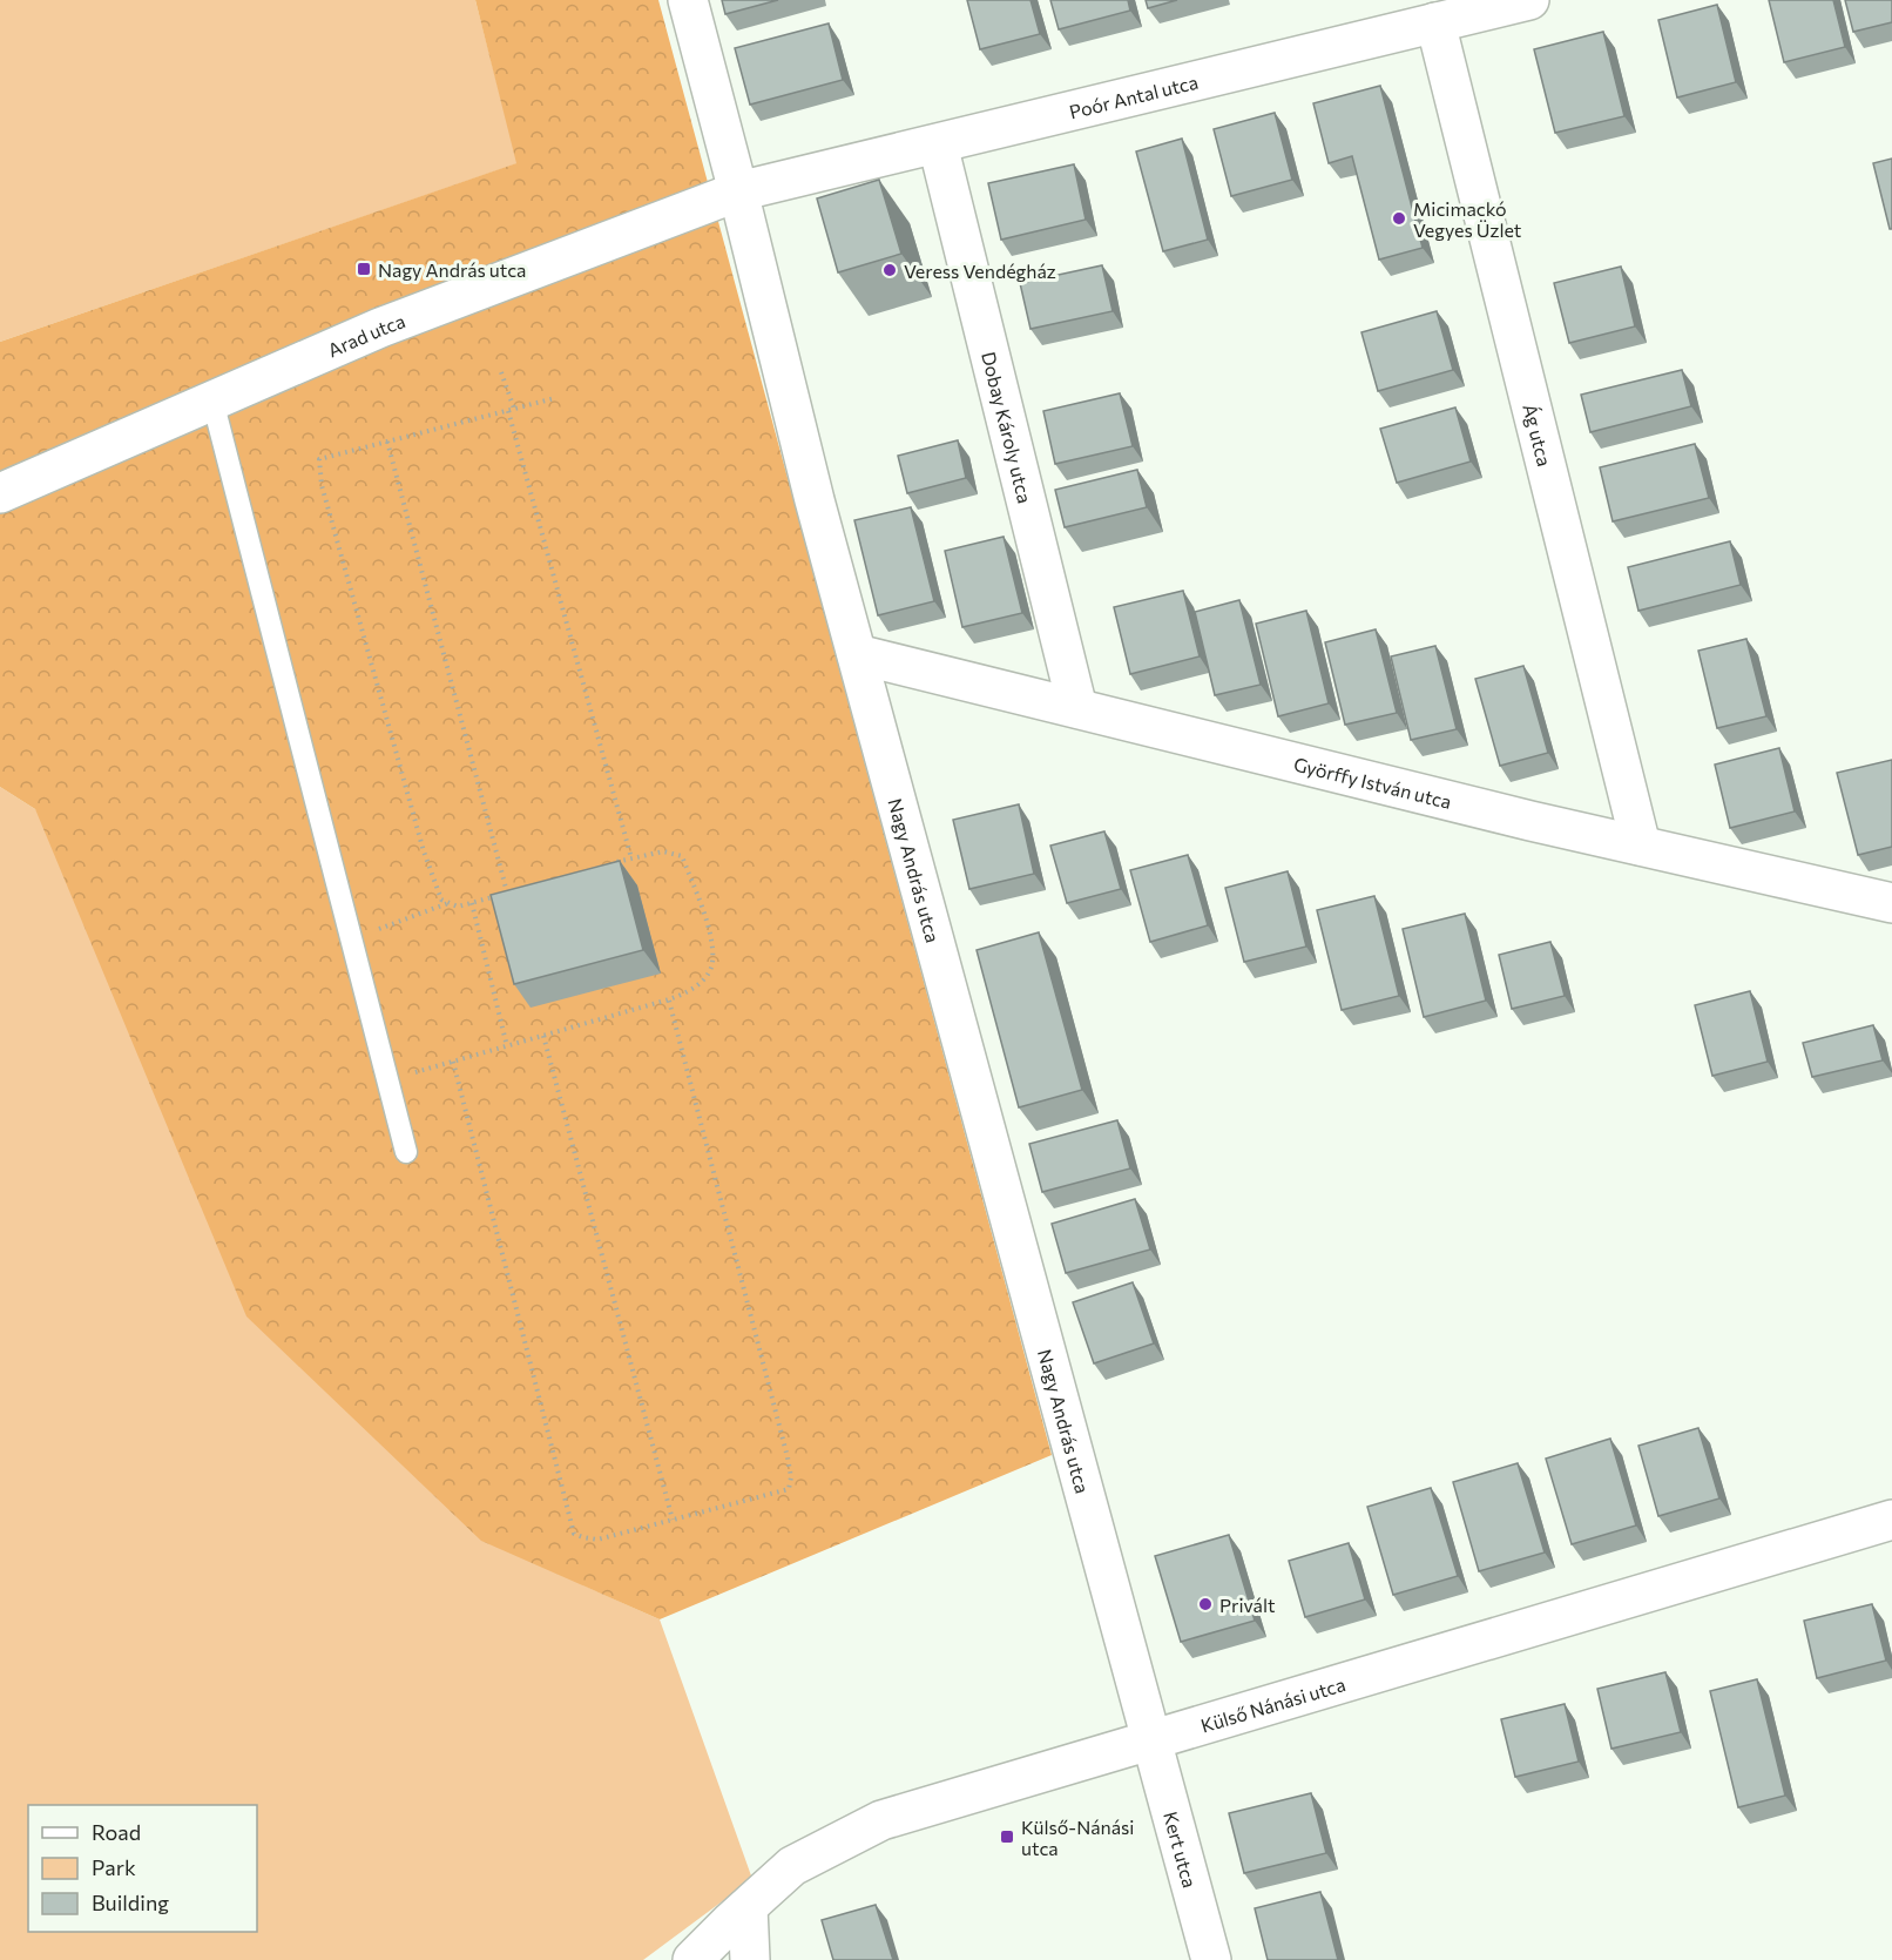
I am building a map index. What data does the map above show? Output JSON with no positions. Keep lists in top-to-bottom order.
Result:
{
  "streets": {
    "street": [
      "Poór Antal utca",
      "Arad utca",
      "Dobay Károly utca",
      "Ág utca",
      "Györffy István utca",
      "Nagy András utca",
      "Külső Nánási utca",
      "Kert utca"
    ]
  },
  "crossings": [
    ["Poór Antal utca", "Arad utca"],
    ["Poór Antal utca", "Dobay Károly utca"],
    ["Poór Antal utca", "Ág utca"],
    ["Poór Antal utca", "Nagy András utca"],
    ["Arad utca", "Nagy András utca"],
    ["Dobay Károly utca", "Györffy István utca"],
    ["Ág utca", "Györffy István utca"],
    ["Györffy István utca", "Nagy András utca"],
    ["Nagy András utca", "Külső Nánási utca"],
    ["Nagy András utca", "Kert utca"],
    ["Külső Nánási utca", "Kert utca"]
  ],
  "places": {
    "other": ["Micimackó Vegyes Üzlet", "Veress Vendégház", "Privált"],
    "transit": ["Nagy András utca", "Külső-Nánási utca"]
  },
  "legend": ["Road", "Park", "Building"]
}
